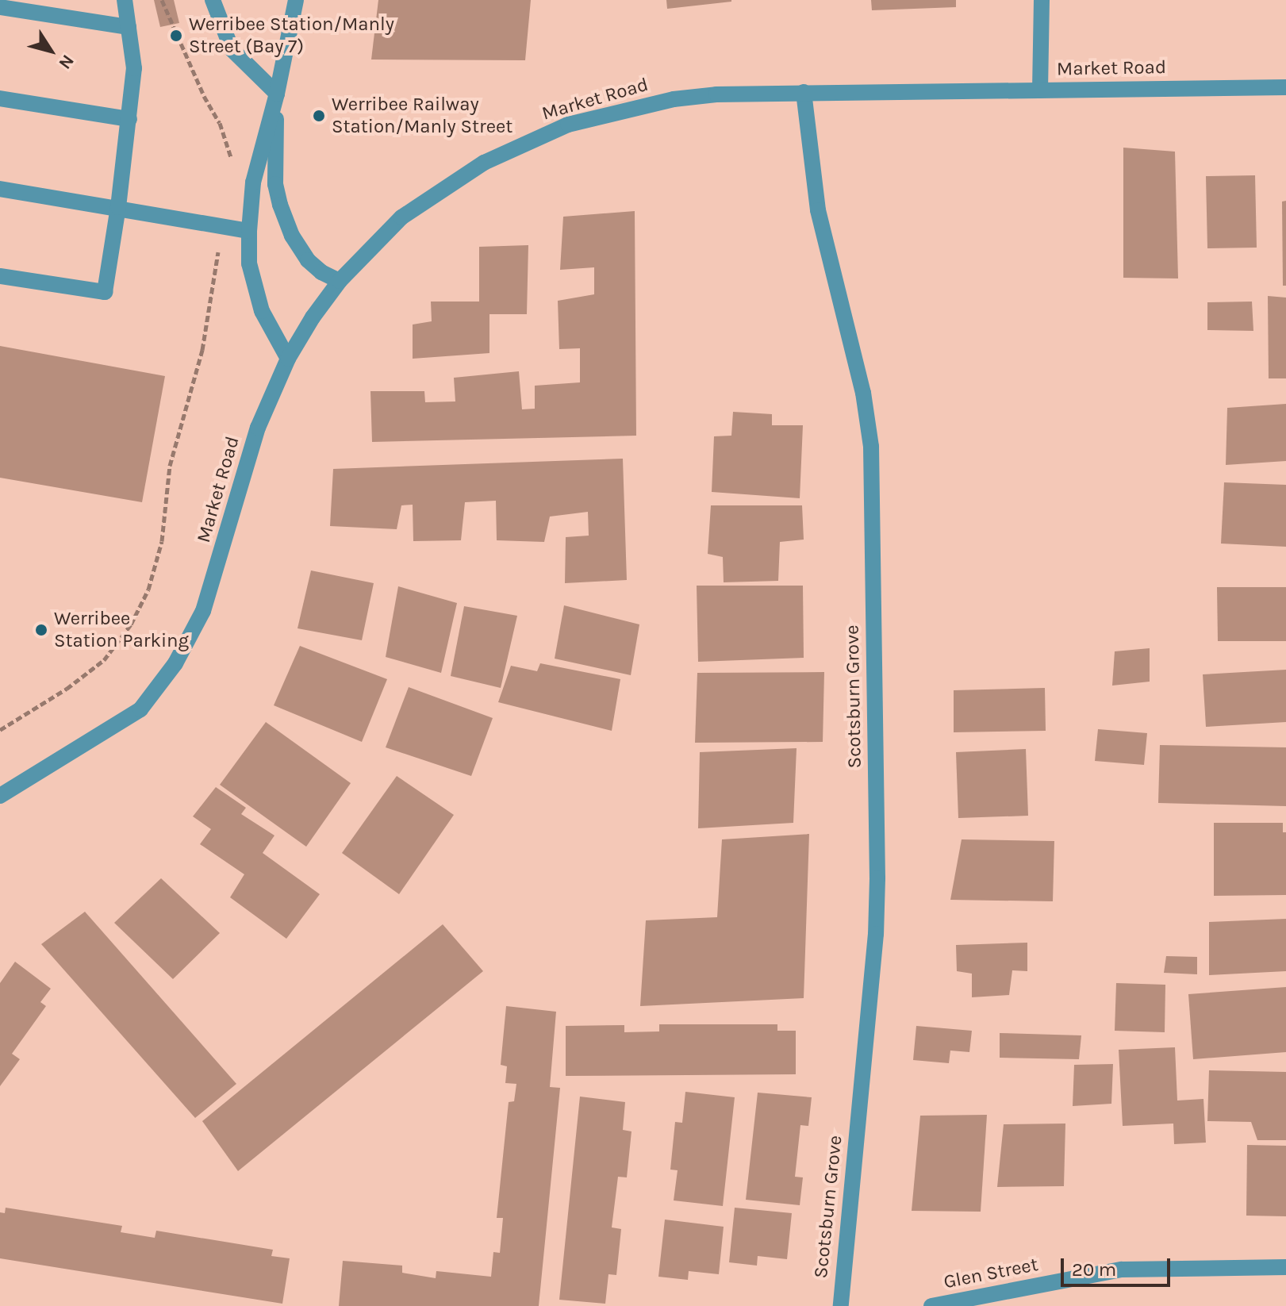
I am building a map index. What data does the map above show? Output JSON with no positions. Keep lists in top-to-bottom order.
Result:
{
  "streets": {
    "street": ["Market Road", "Scotsburn Grove", "Glen Street"]
  },
  "crossings": [
    ["Market Road", "Scotsburn Grove"]
  ],
  "places": ["Werribee Station/Manly Street (Bay 7)", "Werribee Railway Station/Manly Street", "Werribee Station Parking"],
  "scale_bar": "20 m",
  "north": "bottom right"
}
